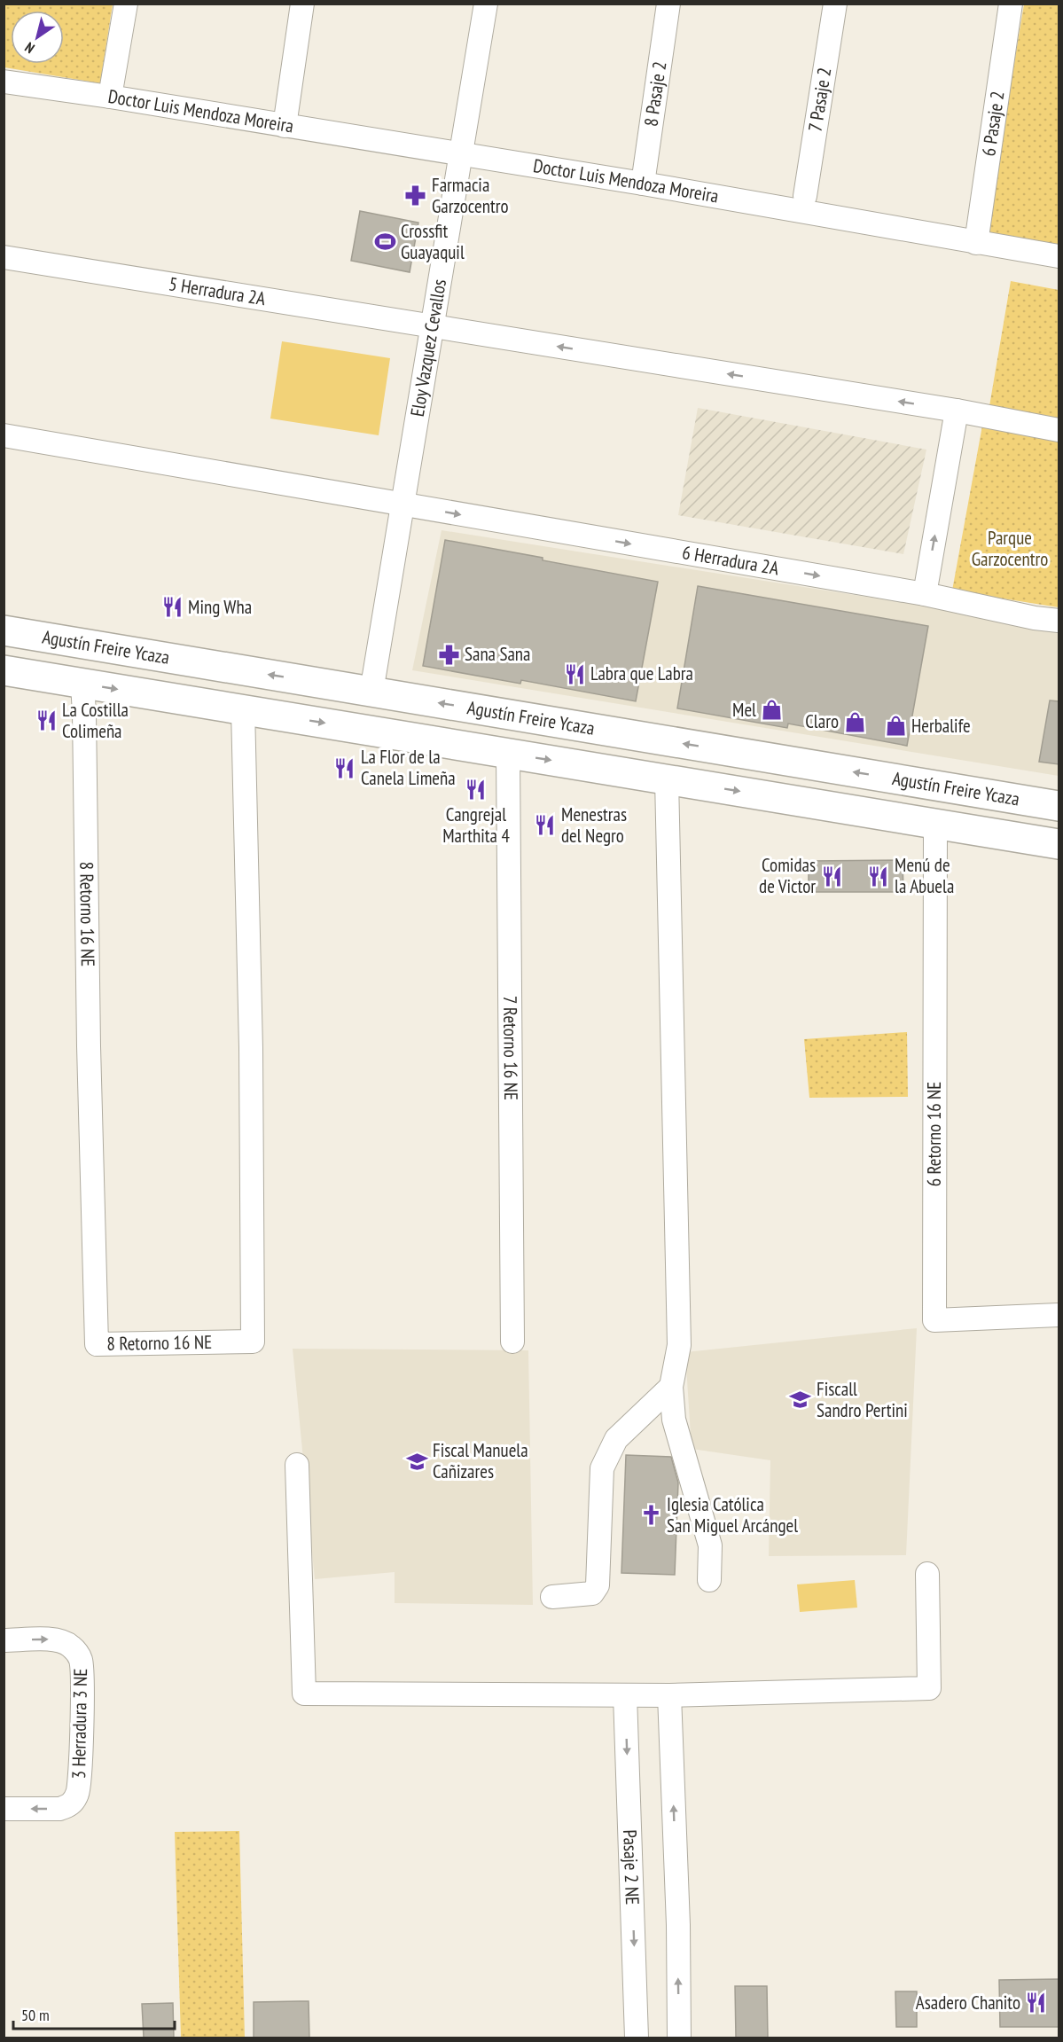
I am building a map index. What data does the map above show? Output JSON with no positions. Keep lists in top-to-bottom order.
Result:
{
  "streets": {
    "main road": ["Agustín Freire Ycaza"],
    "street": [
      "8 Pasaje 2",
      "7 Pasaje 2",
      "Doctor Luis Mendoza Moreira",
      "6 Pasaje 2",
      "5 Herradura 2A",
      "Eloy Vazquez Cevallos",
      "6 Herradura 2A",
      "8 Retorno 16 NE",
      "7 Retorno 16 NE",
      "6 Retorno 16 NE",
      "3 Herradura 3 NE",
      "Pasaje 2 NE"
    ]
  },
  "crossings": [
    ["8 Pasaje 2", "Doctor Luis Mendoza Moreira"],
    ["Doctor Luis Mendoza Moreira", "6 Pasaje 2"],
    ["Doctor Luis Mendoza Moreira", "Eloy Vazquez Cevallos"],
    ["5 Herradura 2A", "Eloy Vazquez Cevallos"],
    ["Eloy Vazquez Cevallos", "6 Herradura 2A"],
    ["Eloy Vazquez Cevallos", "Agustín Freire Ycaza"],
    ["Agustín Freire Ycaza", "8 Retorno 16 NE"],
    ["Agustín Freire Ycaza", "7 Retorno 16 NE"],
    ["Agustín Freire Ycaza", "6 Retorno 16 NE"]
  ],
  "parks": ["Parque Garzocentro"],
  "places": {
    "pharmacy": ["Farmacia Garzocentro", "Sana Sana"],
    "sports": ["Crossfit Guayaquil"],
    "restaurant": [
      "Ming Wha",
      "Labra que Labra",
      "La Costilla Colimeña",
      "La Flor de la Canela Limeña",
      "Cangrejal Marthita 4",
      "Menestras del Negro",
      "Comidas de Victor",
      "Menú de la Abuela",
      "Asadero Chanito"
    ],
    "shop": ["Mel", "Claro", "Herbalife"],
    "school or university": ["Fiscall Sandro Pertini", "Fiscal Manuela Cañizares"],
    "church": ["Iglesia Católica San Miguel Arcángel"]
  },
  "scale_bar": "50 m",
  "north": "bottom left"
}
